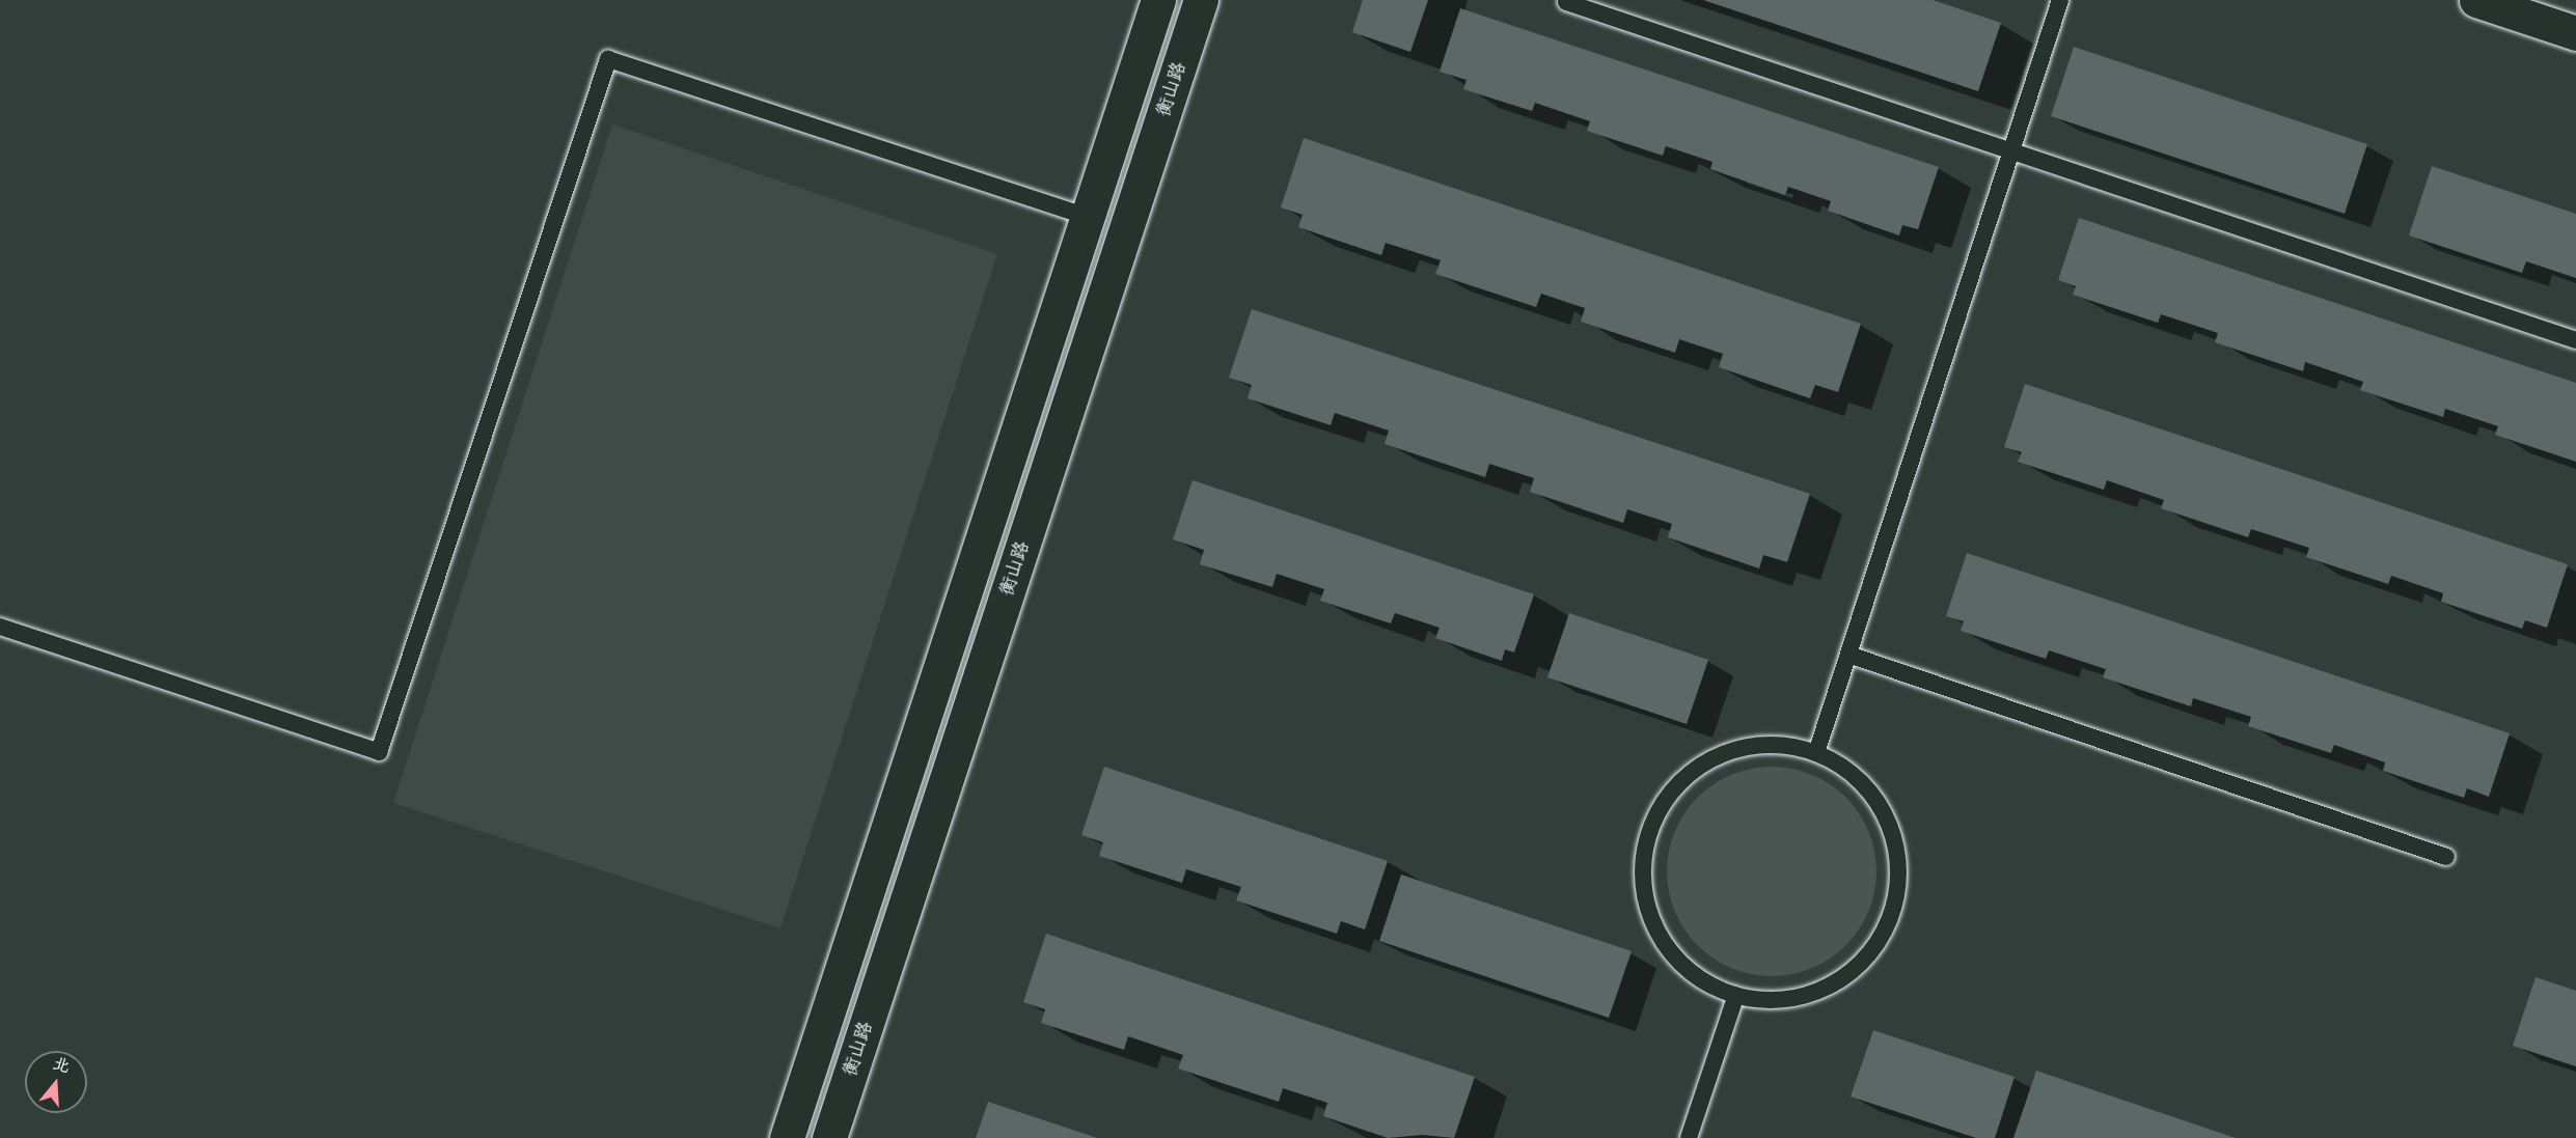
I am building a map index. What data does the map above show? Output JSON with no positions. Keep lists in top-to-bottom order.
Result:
{
  "streets": {
    "street": ["衡山路"]
  },
  "north": "top"
}
